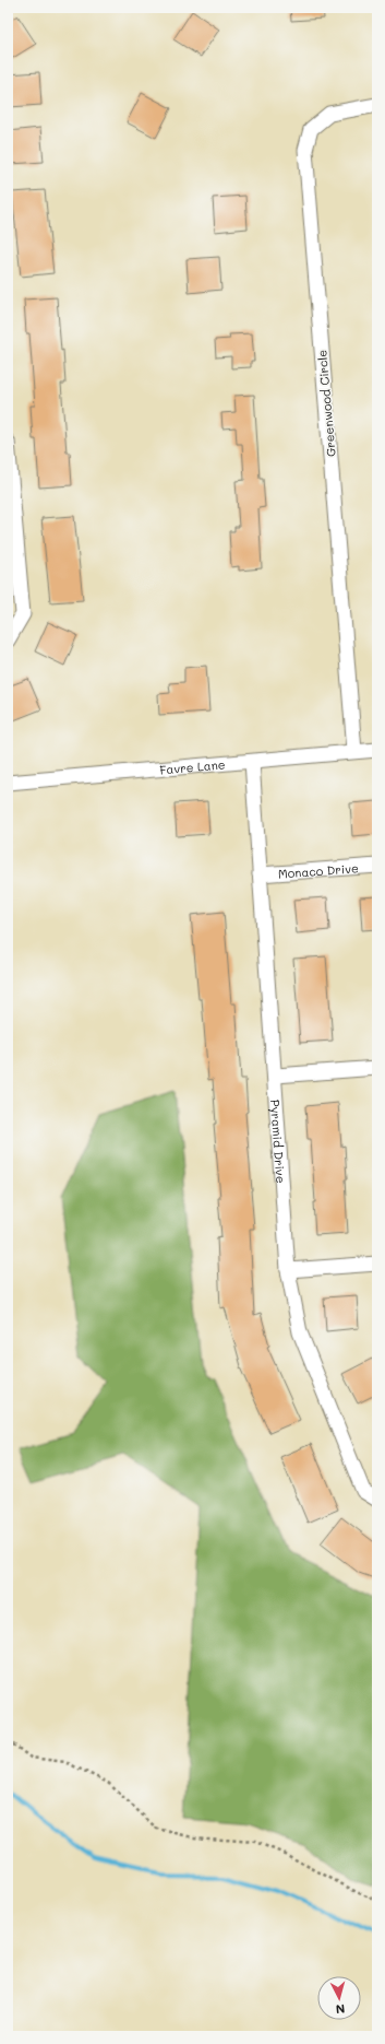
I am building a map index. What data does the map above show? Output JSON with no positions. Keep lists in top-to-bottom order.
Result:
{
  "streets": {
    "street": [
      "Greenwood Circle",
      "Favre Lane",
      "Monaco Drive",
      "Pyramid Drive"
    ]
  },
  "crossings": [
    ["Greenwood Circle", "Favre Lane"],
    ["Favre Lane", "Pyramid Drive"],
    ["Monaco Drive", "Pyramid Drive"]
  ],
  "north": "bottom"
}
